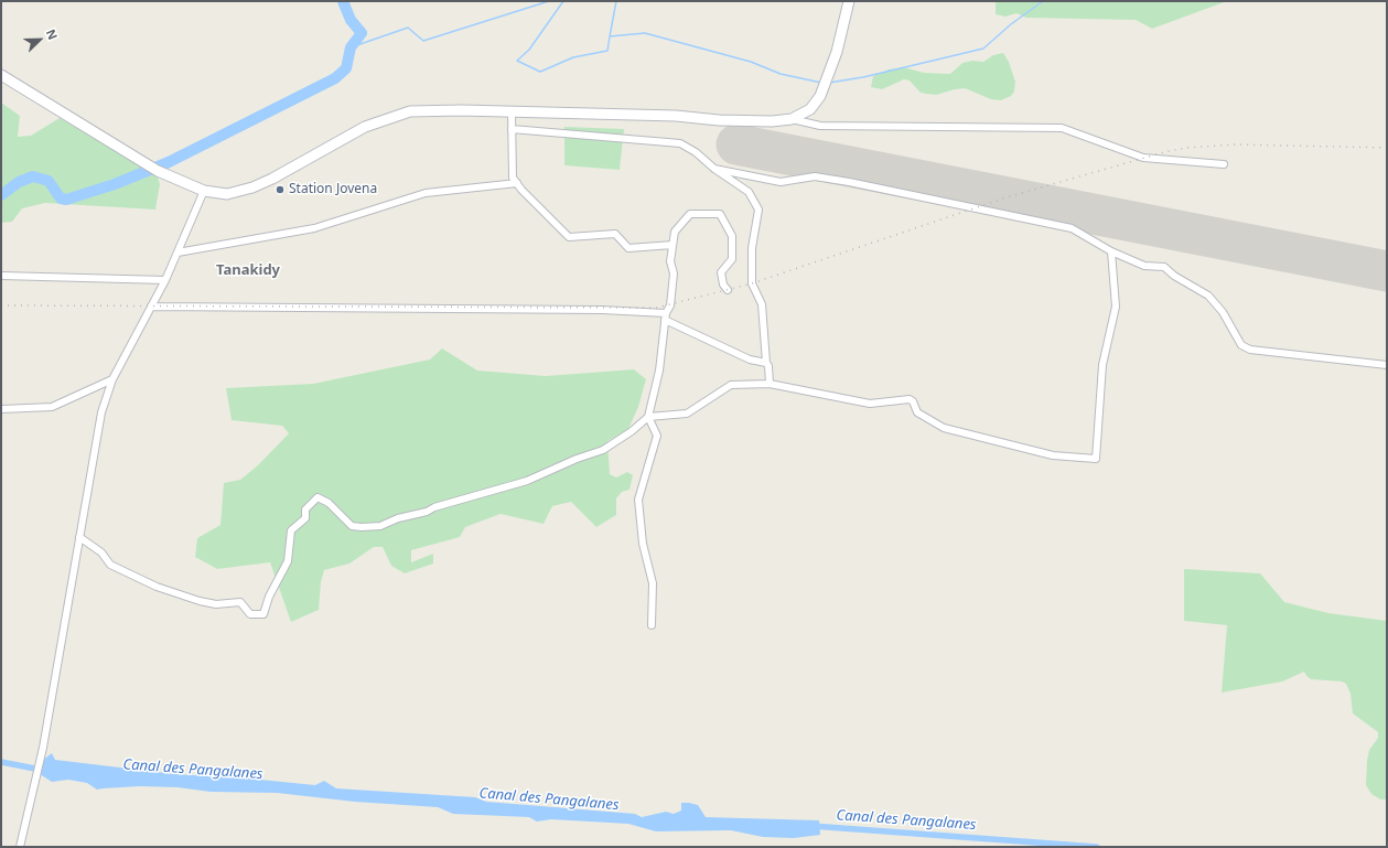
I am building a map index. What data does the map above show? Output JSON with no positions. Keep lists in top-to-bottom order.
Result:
{
  "districts": ["Tanakidy"],
  "water": ["Canal des Pangalanes"],
  "places": ["Station Jovena"],
  "north": "top right"
}
